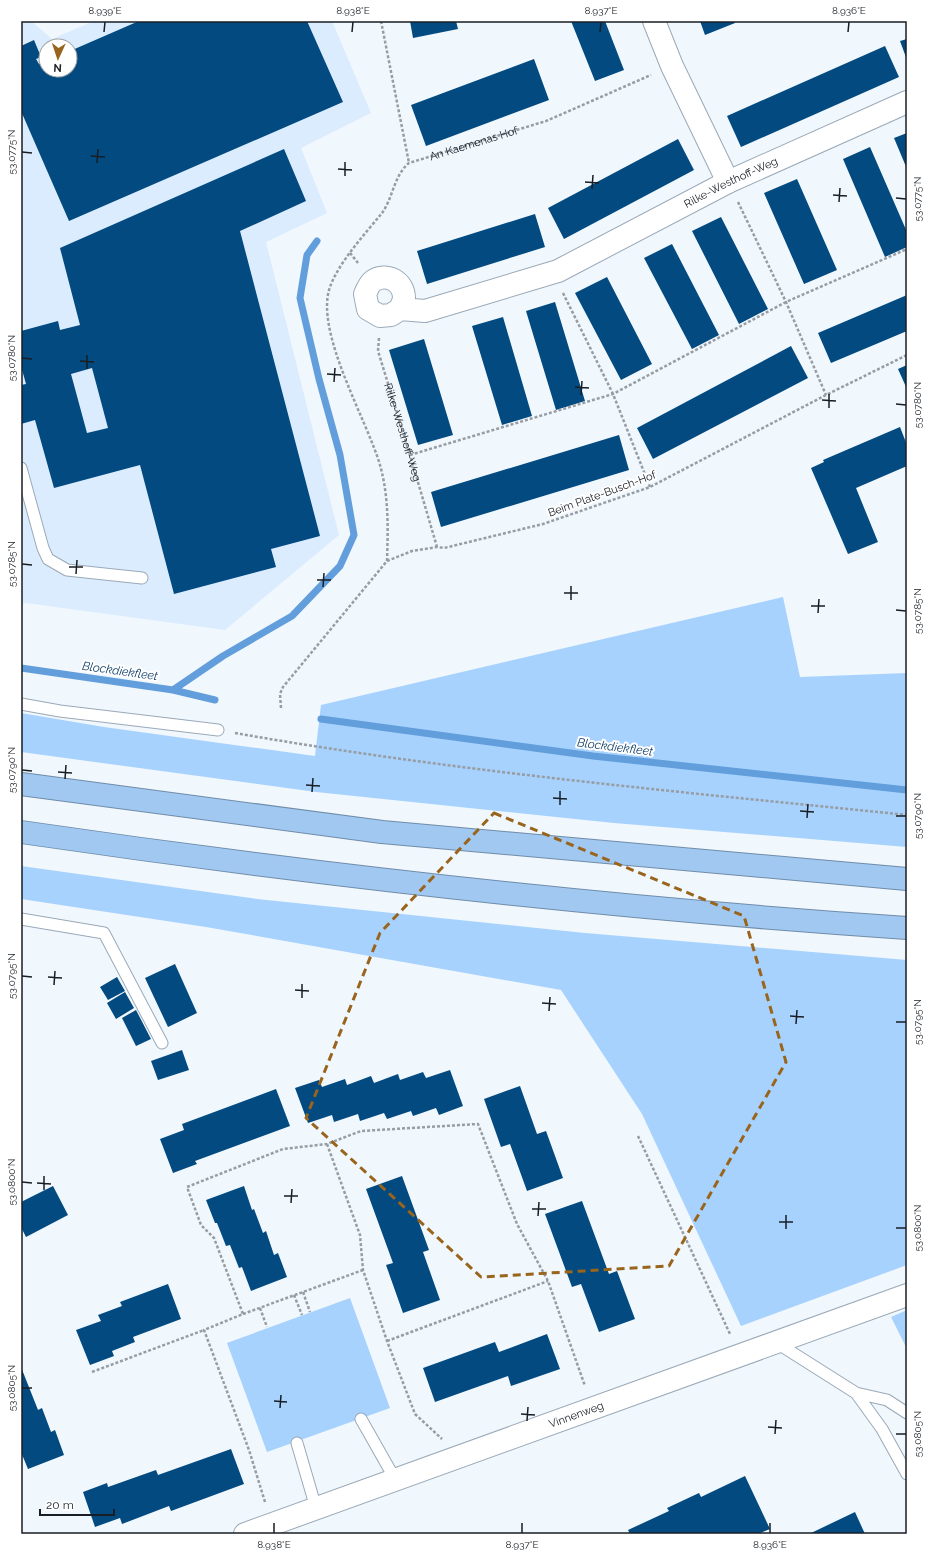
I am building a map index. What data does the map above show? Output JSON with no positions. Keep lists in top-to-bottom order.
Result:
{
  "streets": {
    "street": ["Rilke-Westhoff-Weg", "Vinnenweg"],
    "path": ["An Kaemenas Hof", "Beim Plate-Busch-Hof"]
  },
  "crossings": [
    ["Rilke-Westhoff-Weg", "Beim Plate-Busch-Hof"]
  ],
  "water": ["Blockdiekfleet"],
  "scale_bar": "20 m",
  "north": "bottom",
  "coordinates": [
    "8.939°E",
    "8.938°E",
    "8.937°E",
    "8.936°E",
    "53.0775°N",
    "53.0780°N",
    "53.0785°N",
    "53.0790°N",
    "53.0795°N",
    "53.0800°N",
    "53.0805°N"
  ]
}
